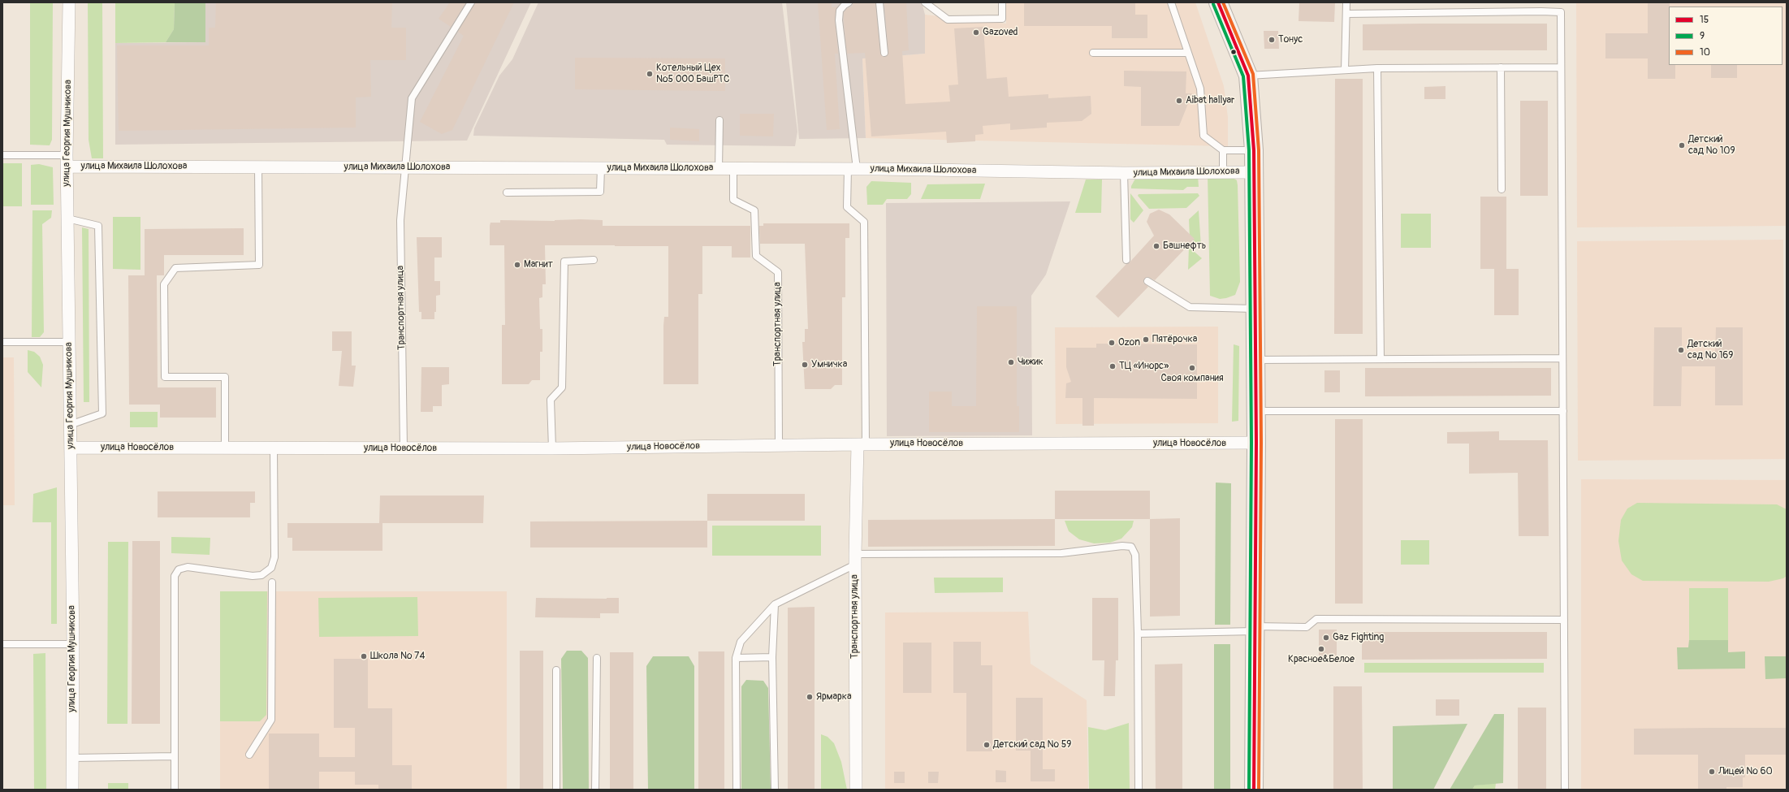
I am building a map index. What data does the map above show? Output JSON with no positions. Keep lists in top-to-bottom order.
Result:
{
  "streets": {
    "street": [
      "улица Георгия Мушникова",
      "улица Михаила Шолохова",
      "Транспортная улица",
      "улица Новосёлов"
    ]
  },
  "crossings": [
    ["улица Георгия Мушникова", "улица Михаила Шолохова"],
    ["улица Георгия Мушникова", "улица Новосёлов"],
    ["улица Михаила Шолохова", "Транспортная улица"],
    ["Транспортная улица", "улица Новосёлов"]
  ],
  "places": [
    "Gazoved",
    "Тонус",
    "Котельный Цех №5 ООО БашРТС",
    "Aibat hallyar",
    "Детский сад № 109",
    "Башнефть",
    "Магнит",
    "Пятёрочка",
    "Ozon",
    "Детский сад № 169",
    "Чижик",
    "Умничка",
    "ТЦ «Инорс»",
    "Своя компания",
    "Gaz Fighting",
    "Красное&Белое",
    "Школа № 74",
    "Ярмарка",
    "Детский сад № 59",
    "Лицей № 60"
  ],
  "lines": ["transit line 15", "transit line 10", "transit line 9"],
  "legend": ["15", "9", "10"]
}
